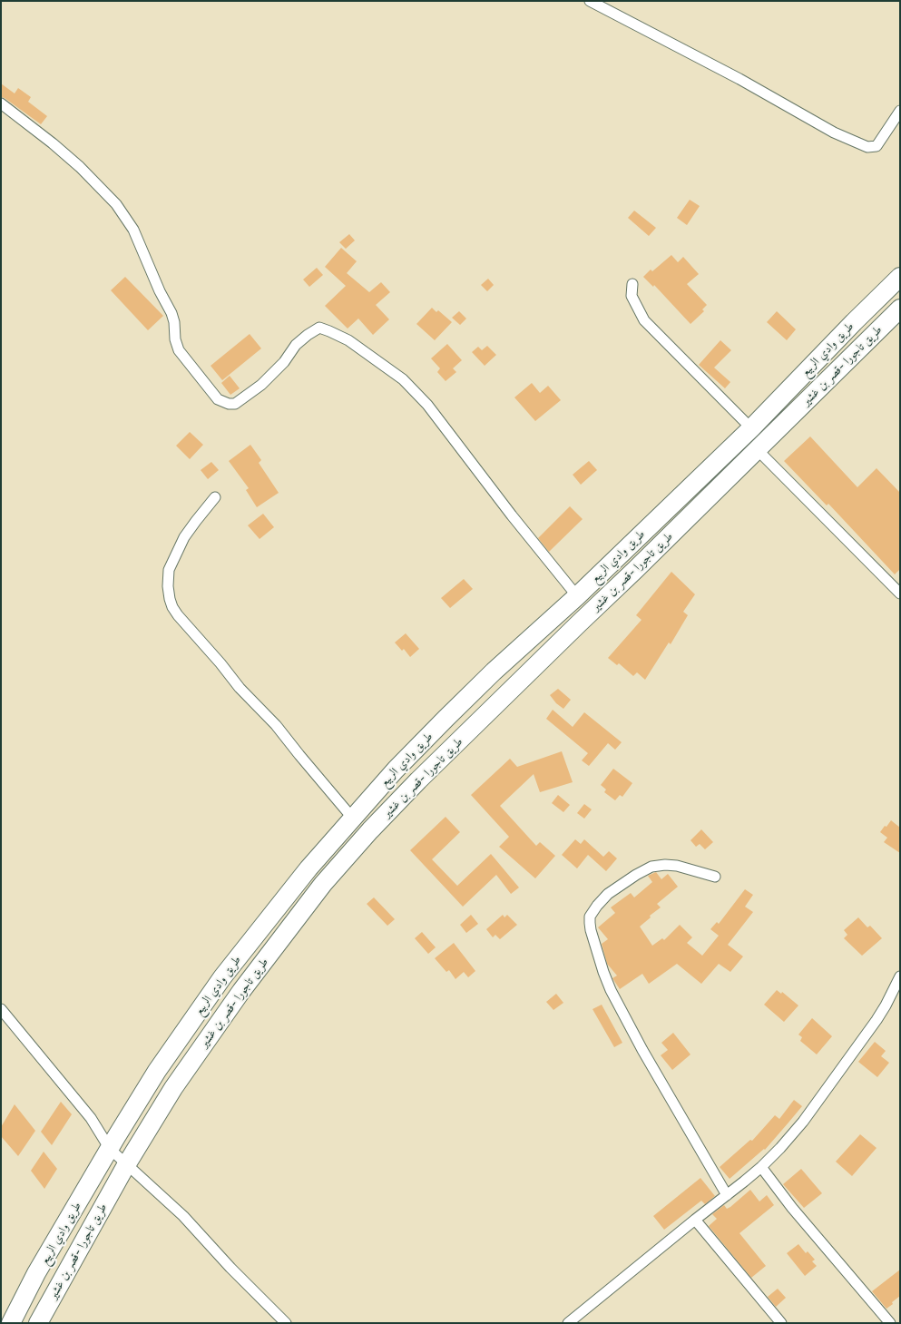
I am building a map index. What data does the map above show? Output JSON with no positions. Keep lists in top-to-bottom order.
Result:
{
  "streets": {
    "highway": ["طريق وادي الربيع", "طريق تاجورا -قصر بن غشير"]
  }
}
